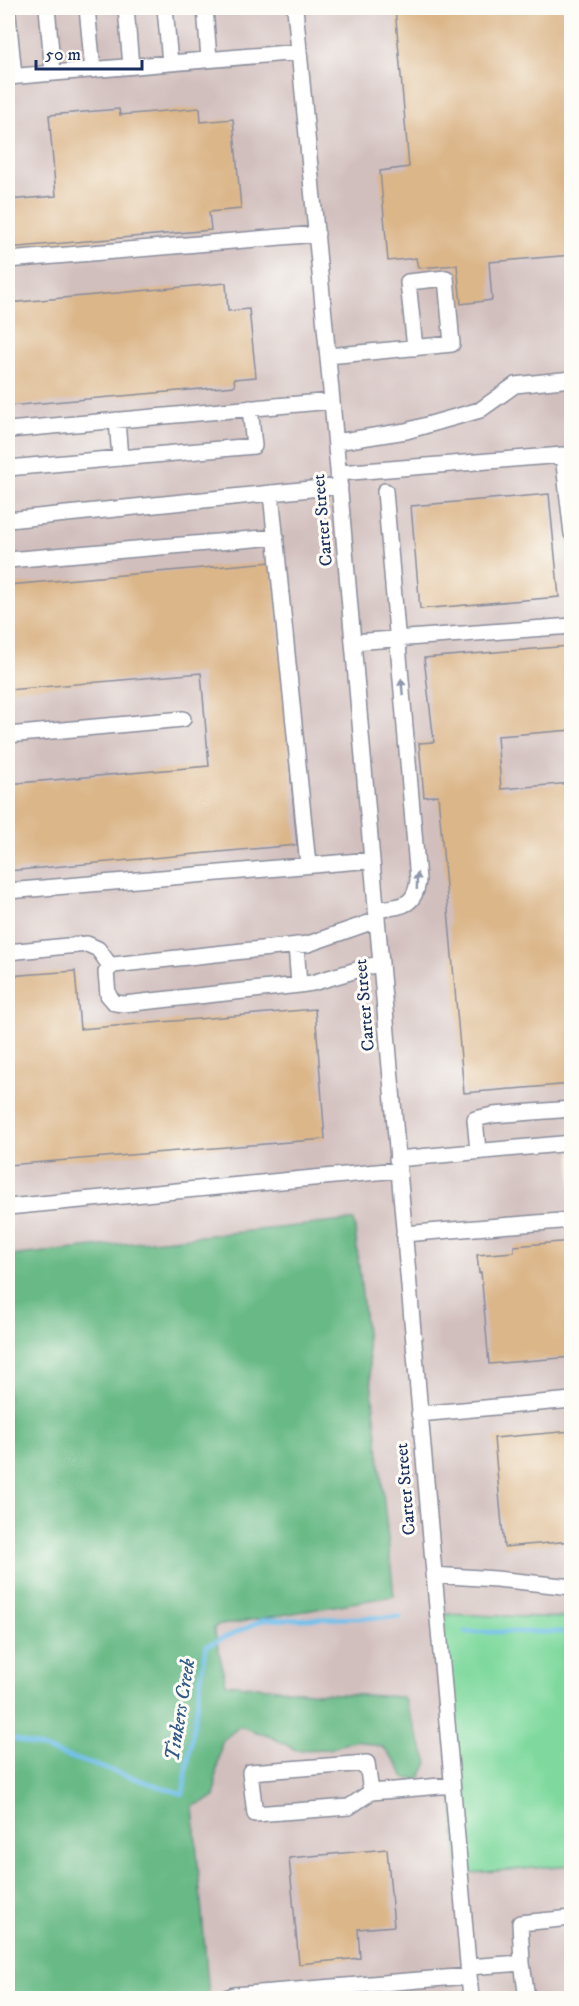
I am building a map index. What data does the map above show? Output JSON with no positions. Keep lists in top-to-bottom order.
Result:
{
  "streets": {
    "street": ["Carter Street"]
  },
  "water": ["Tinkers Creek"],
  "scale_bar": "50 m"
}
